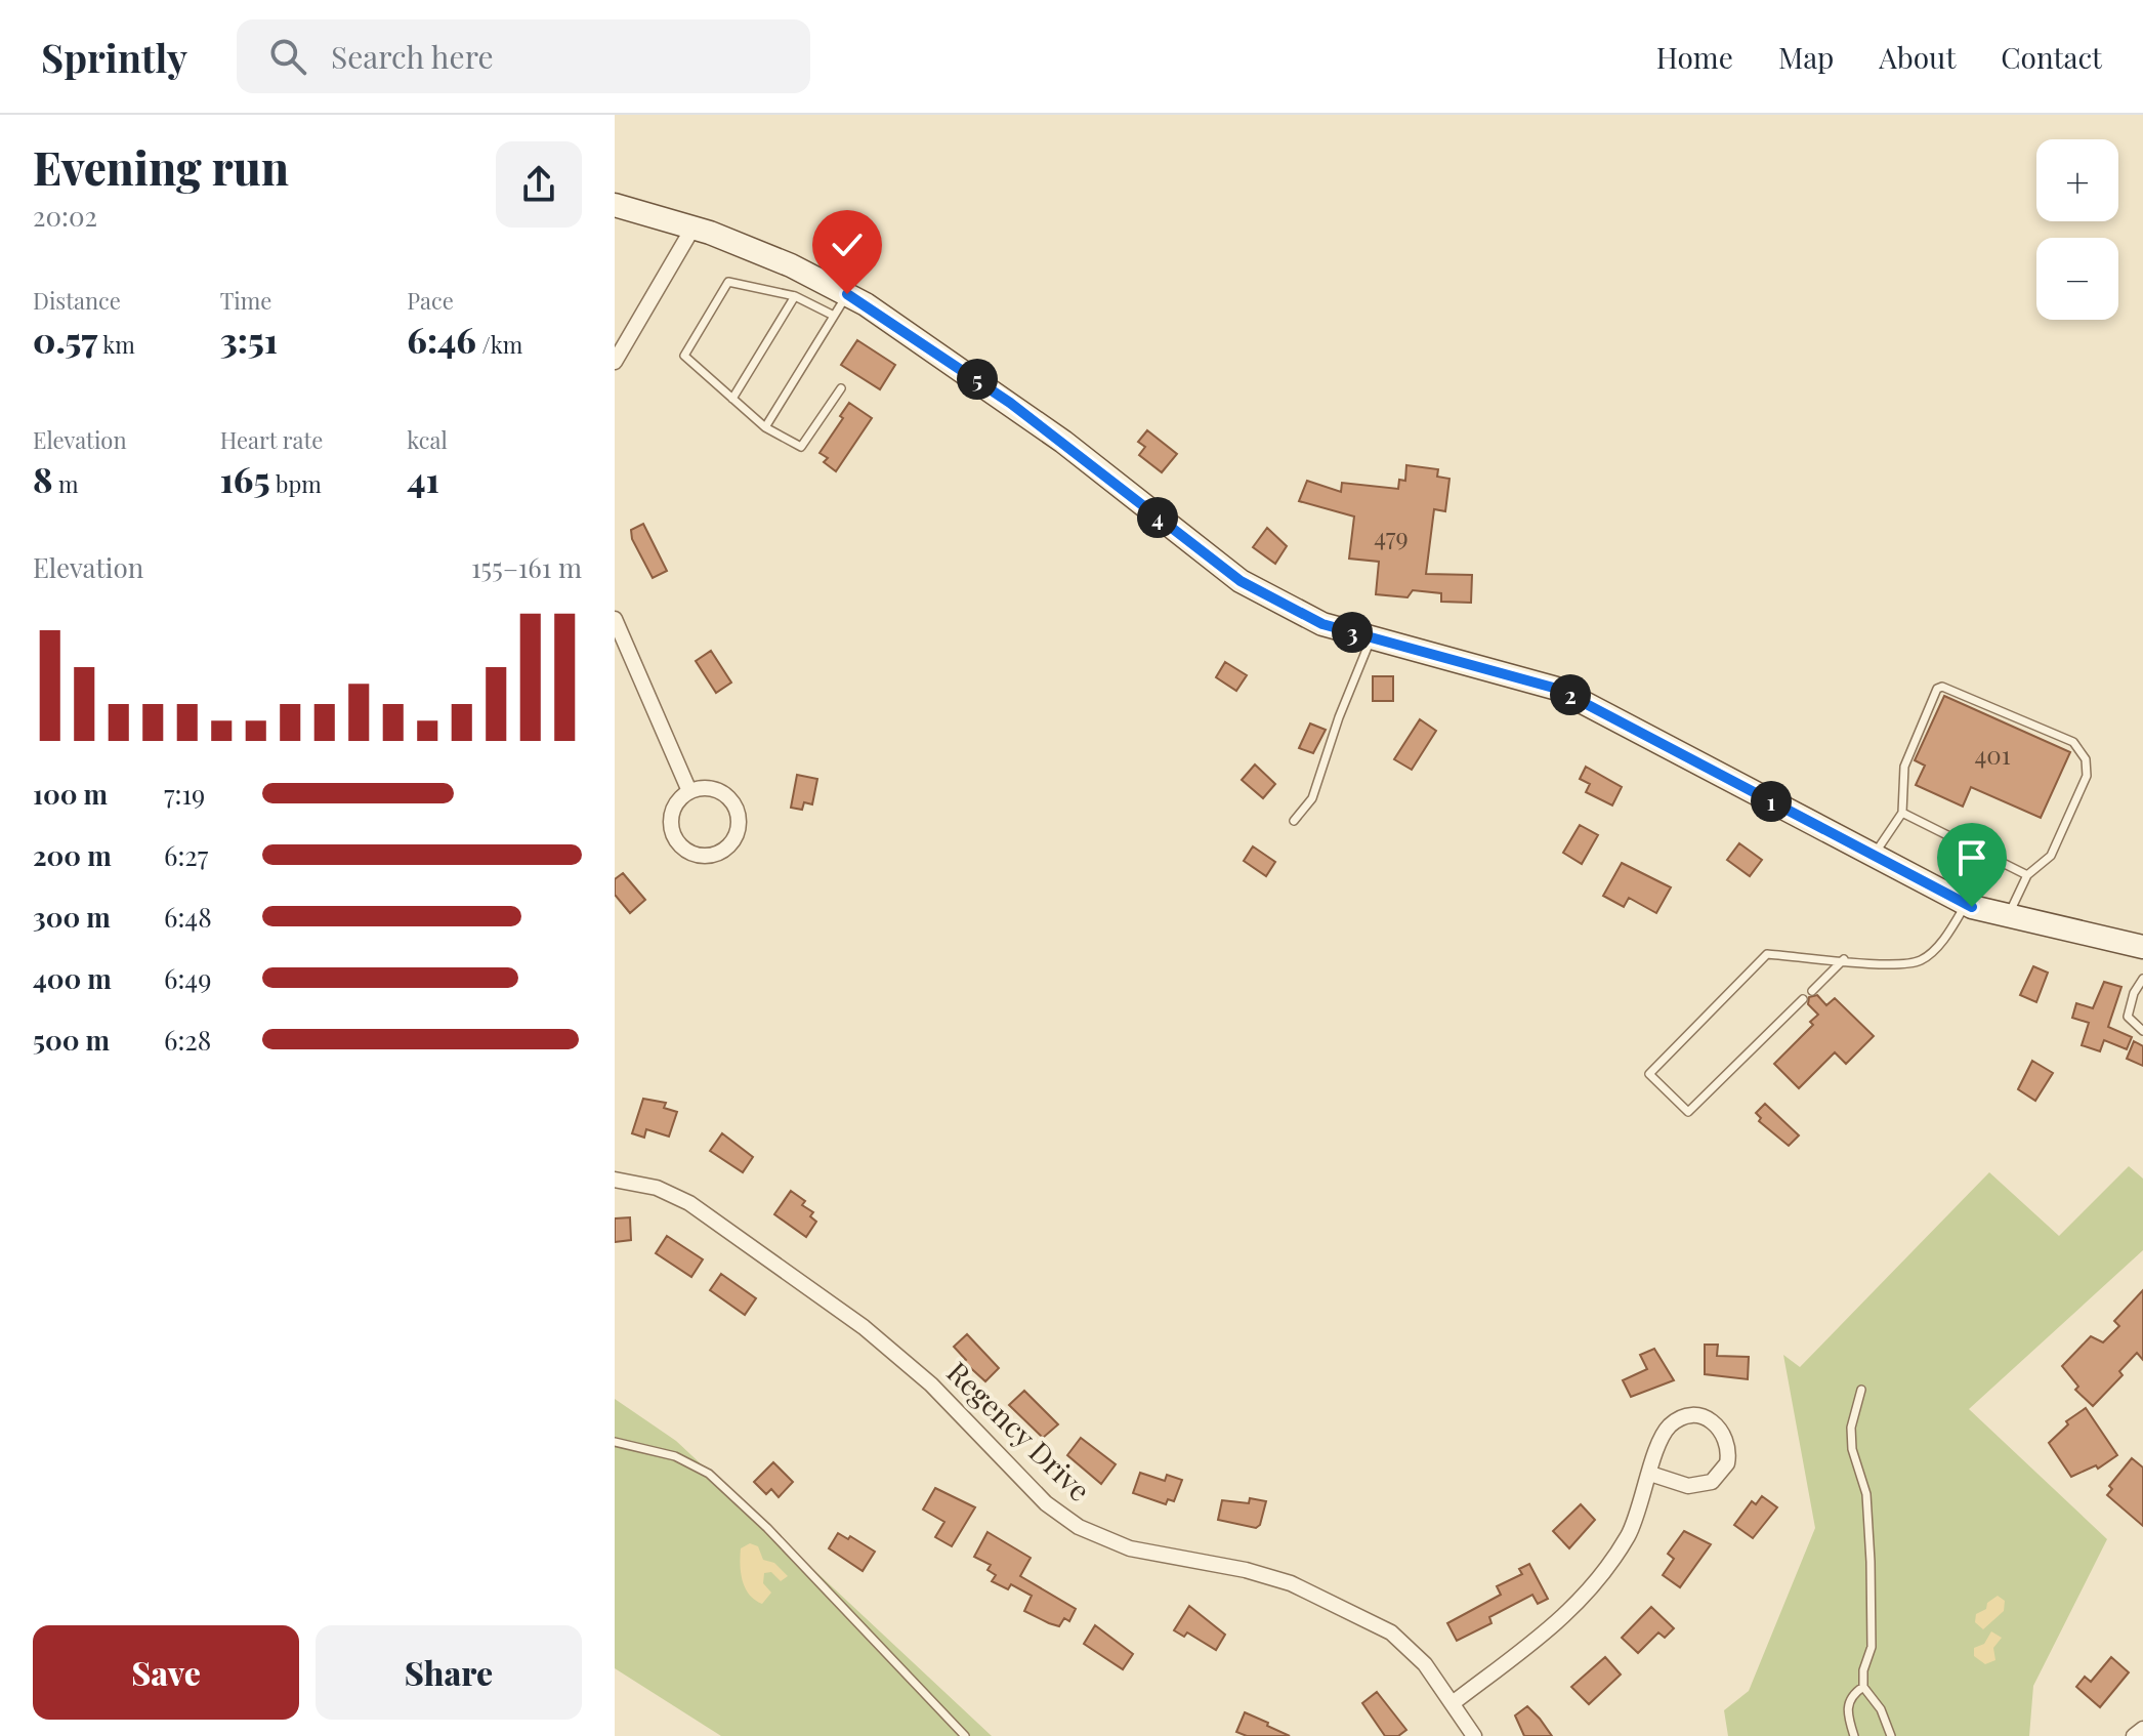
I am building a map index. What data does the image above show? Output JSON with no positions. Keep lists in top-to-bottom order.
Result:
{
  "streets": {
    "street": ["Regency Drive"]
  },
  "house_numbers": ["479", "401"],
  "page": {
    "header": "Sprintly",
    "search": "Search here",
    "nav": [
      "Home",
      "Map",
      "About",
      "Contact"
    ],
    "heading": ["Evening run", "20:02"],
    "map_buttons": ["+", "−"],
    "stats": [
      ["Distance", "0.57 km"],
      ["Time", "3:51"],
      ["Pace", "6:46 /km"],
      ["Elevation", "8 m"],
      ["Heart rate", "165 bpm"],
      ["kcal", "41"]
    ],
    "pins": [
      "5",
      "4",
      "3",
      "2",
      "1"
    ],
    "chart": ["Elevation", "155–161 m"],
    "list": [
      {
        "name": "100 m",
        "note": "7:19"
      },
      {
        "name": "200 m",
        "note": "6:27"
      },
      {
        "name": "300 m",
        "note": "6:48"
      },
      {
        "name": "400 m",
        "note": "6:49"
      },
      {
        "name": "500 m",
        "note": "6:28"
      }
    ],
    "buttons": ["Save", "Share"]
  }
}
